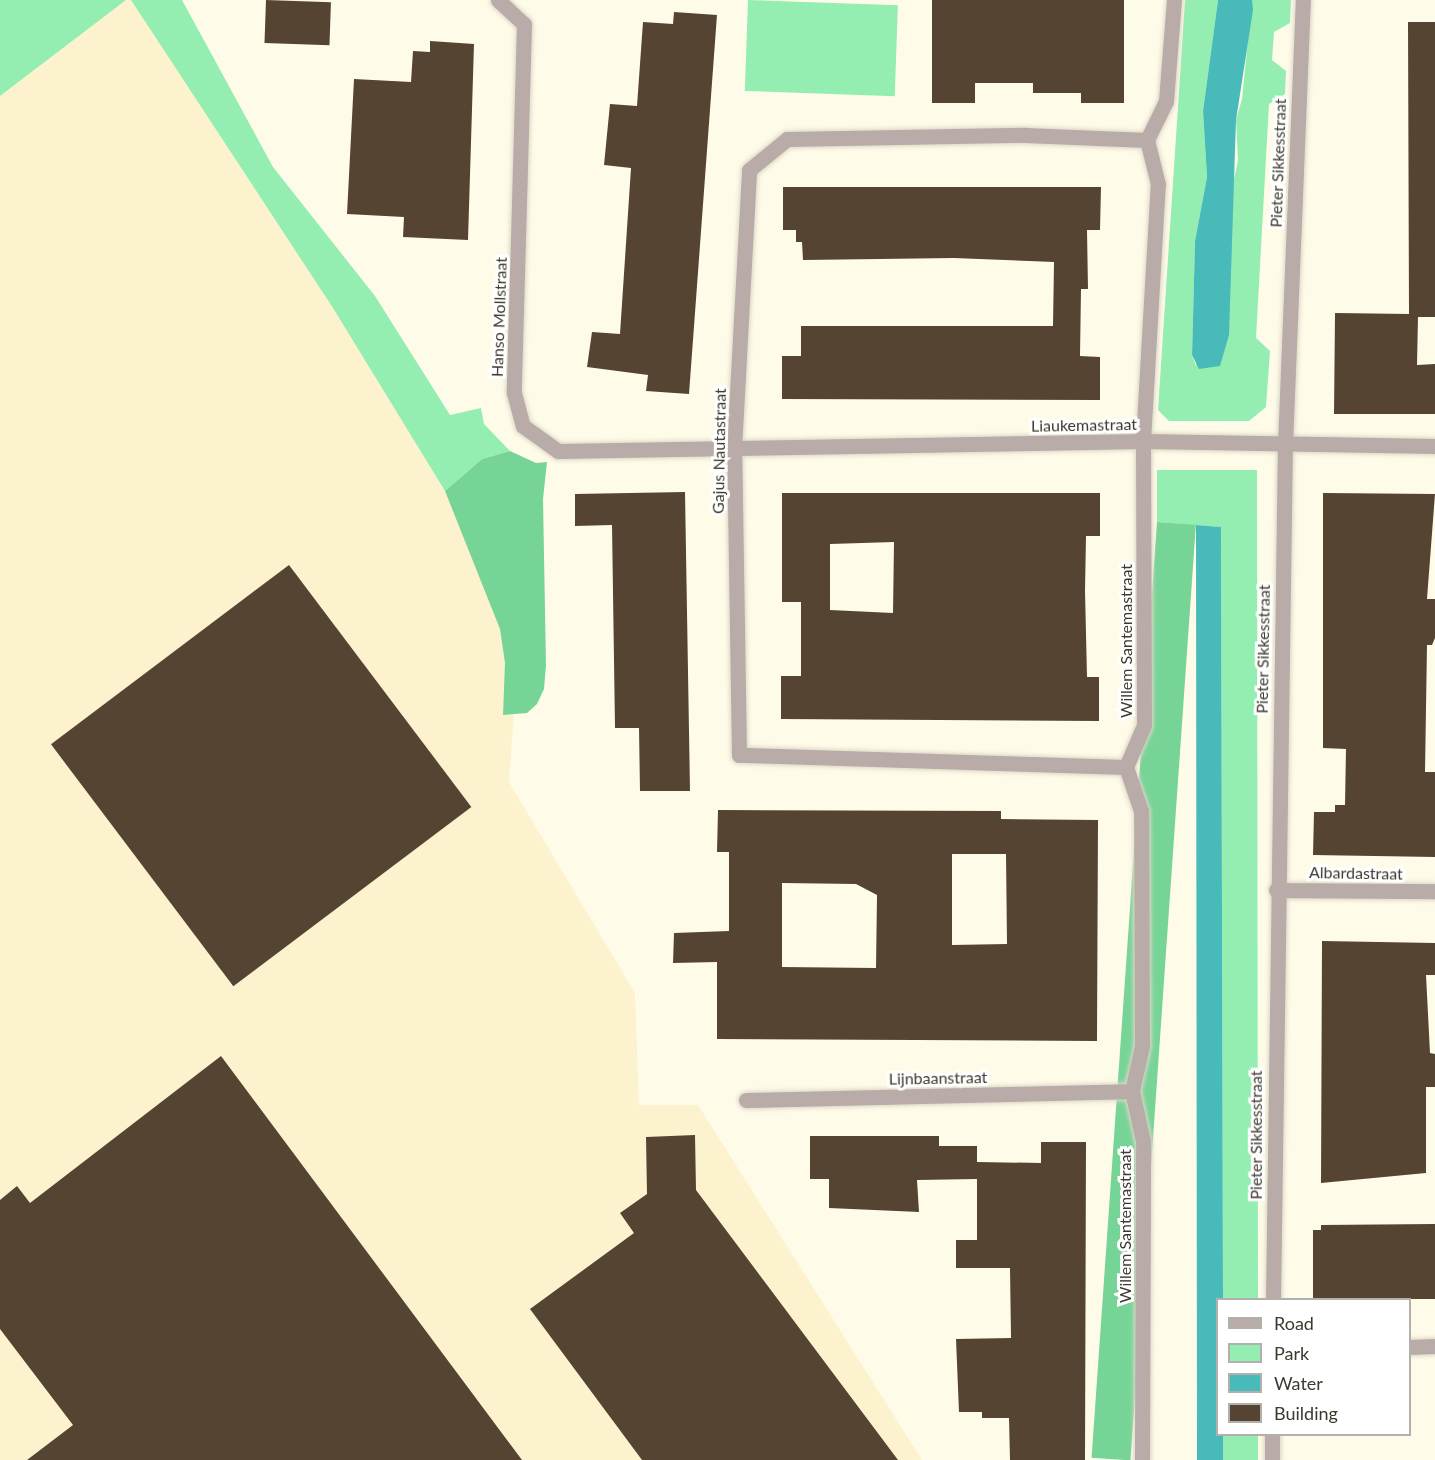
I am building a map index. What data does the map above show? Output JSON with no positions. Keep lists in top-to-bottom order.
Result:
{
  "streets": {
    "street": [
      "Pieter Sikkesstraat",
      "Hanso Mollstraat",
      "Liaukemastraat",
      "Gajus Nautastraat",
      "Willem Santemastraat",
      "Albardastraat",
      "Lijnbaanstraat"
    ]
  },
  "crossings": [
    ["Pieter Sikkesstraat", "Liaukemastraat"],
    ["Pieter Sikkesstraat", "Albardastraat"],
    ["Hanso Mollstraat", "Liaukemastraat"],
    ["Hanso Mollstraat", "Gajus Nautastraat"],
    ["Liaukemastraat", "Gajus Nautastraat"],
    ["Liaukemastraat", "Willem Santemastraat"],
    ["Gajus Nautastraat", "Willem Santemastraat"],
    ["Willem Santemastraat", "Lijnbaanstraat"]
  ],
  "legend": [
    "Road",
    "Park",
    "Water",
    "Building"
  ]
}
